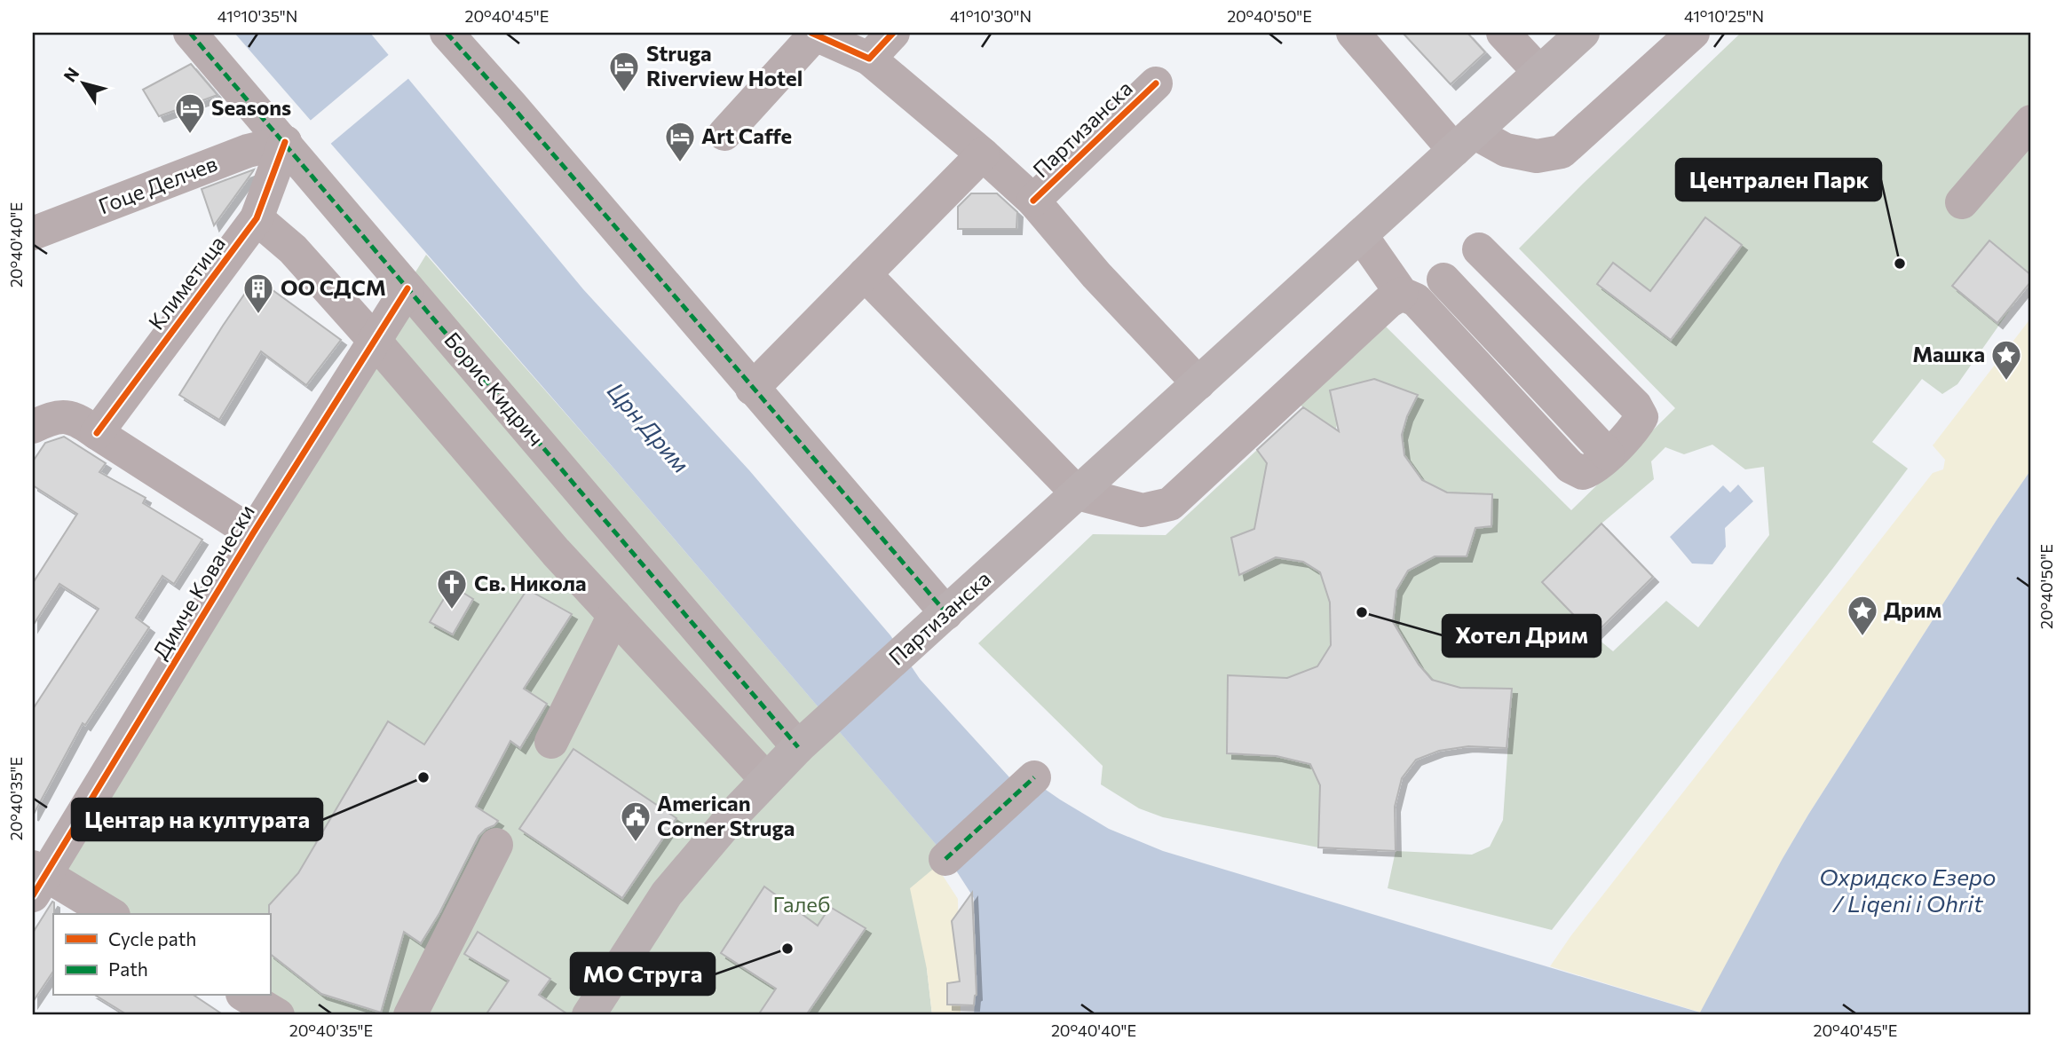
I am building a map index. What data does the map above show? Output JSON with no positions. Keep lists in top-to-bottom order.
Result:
{
  "streets": {
    "main road": ["Партизанска"],
    "street": [
      "Гоце Делчев",
      "Климетица",
      "Борис Кидрич",
      "Димче Ковачески"
    ]
  },
  "crossings": [
    ["Партизанска", "Борис Кидрич"],
    ["Гоце Делчев", "Климетица"],
    ["Гоце Делчев", "Борис Кидрич"],
    ["Климетица", "Борис Кидрич"],
    ["Борис Кидрич", "Димче Ковачески"]
  ],
  "water": ["Црн Дрим", "Охридско Езеро / Liqeni i Ohrit"],
  "parks": ["Галеб"],
  "places": {
    "hotel": ["Struga Riverview Hotel", "Seasons", "Art Caffe"],
    "other": [
      "Централен Парк",
      "Хотел Дрим",
      "Центар на културата",
      "МО Струга"
    ],
    "building": ["ОО СДСМ"],
    "place": ["Машка", "Дрим"],
    "church": ["Св. Никола"],
    "public building": ["American Corner Struga"]
  },
  "legend": ["Cycle path", "Path"],
  "north": "top left",
  "coordinates": [
    "41°10'35\"N",
    "20°40'45\"E",
    "41°10'30\"N",
    "20°40'50\"E",
    "41°10'25\"N",
    "20°40'40\"E",
    "20°40'35\"E"
  ]
}
